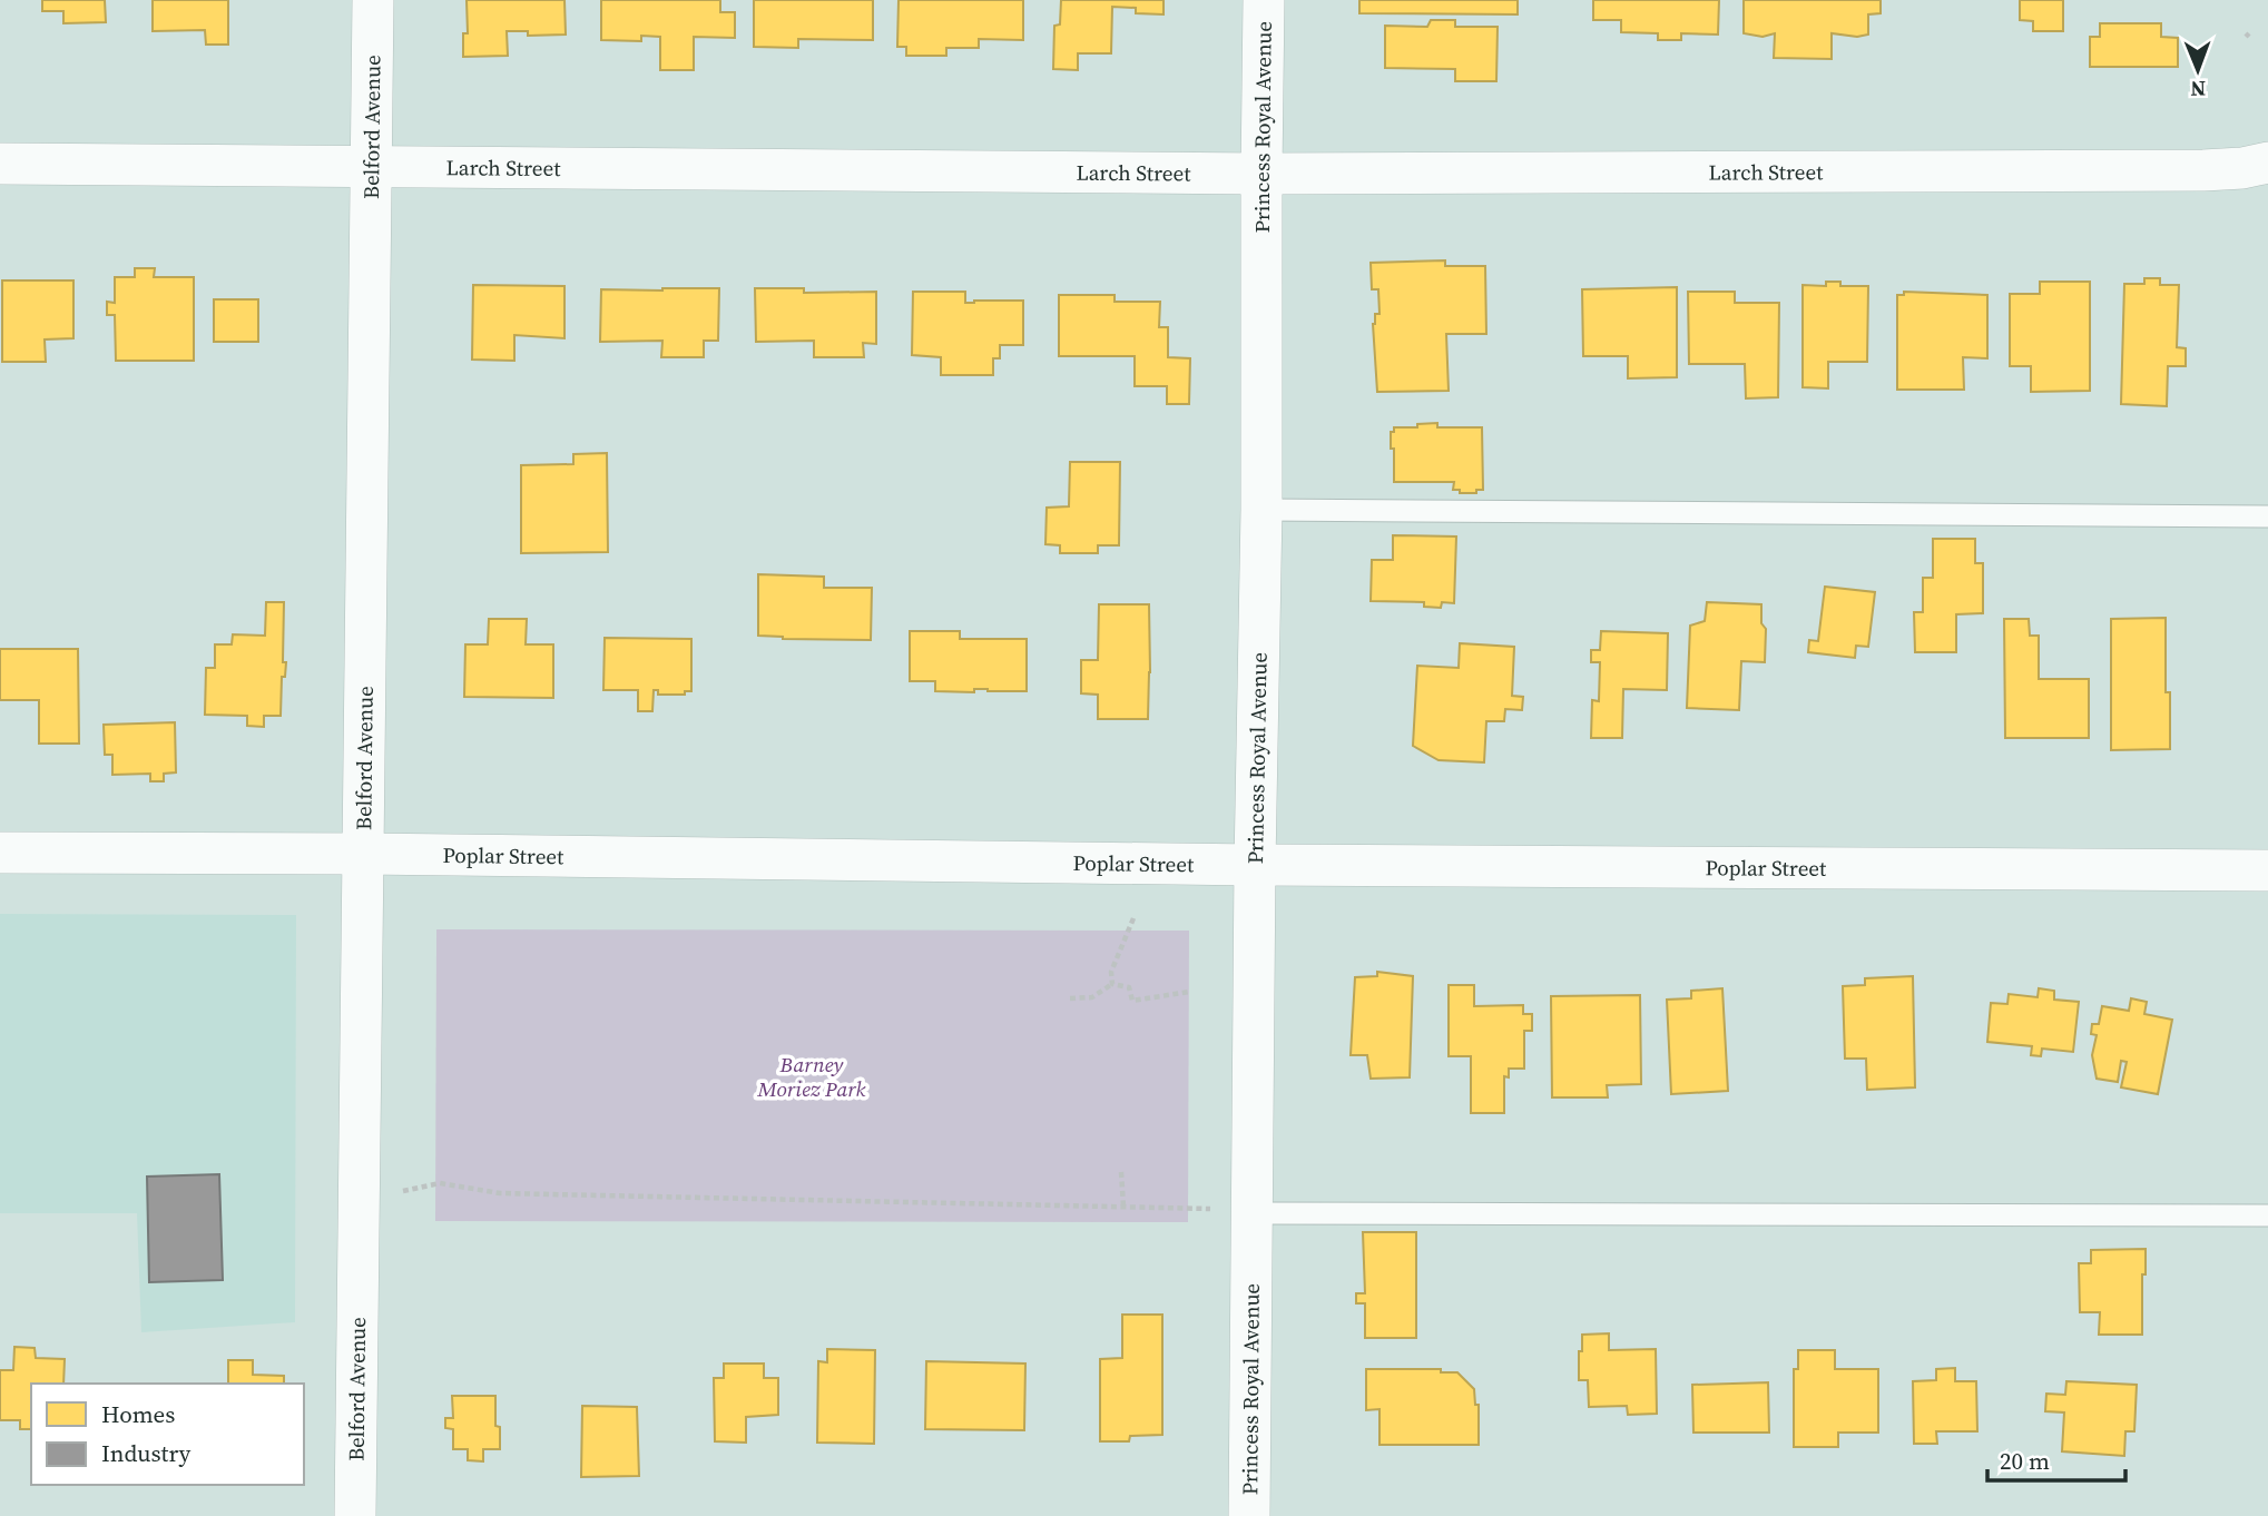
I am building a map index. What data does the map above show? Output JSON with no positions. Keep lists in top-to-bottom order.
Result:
{
  "streets": {
    "street": [
      "Belford Avenue",
      "Princess Royal Avenue",
      "Larch Street",
      "Poplar Street"
    ]
  },
  "crossings": [
    ["Belford Avenue", "Larch Street"],
    ["Belford Avenue", "Poplar Street"],
    ["Princess Royal Avenue", "Larch Street"],
    ["Princess Royal Avenue", "Poplar Street"]
  ],
  "parks": ["Barney Moriez Park"],
  "legend": ["Homes", "Industry"],
  "scale_bar": "20 m",
  "north": "bottom"
}
